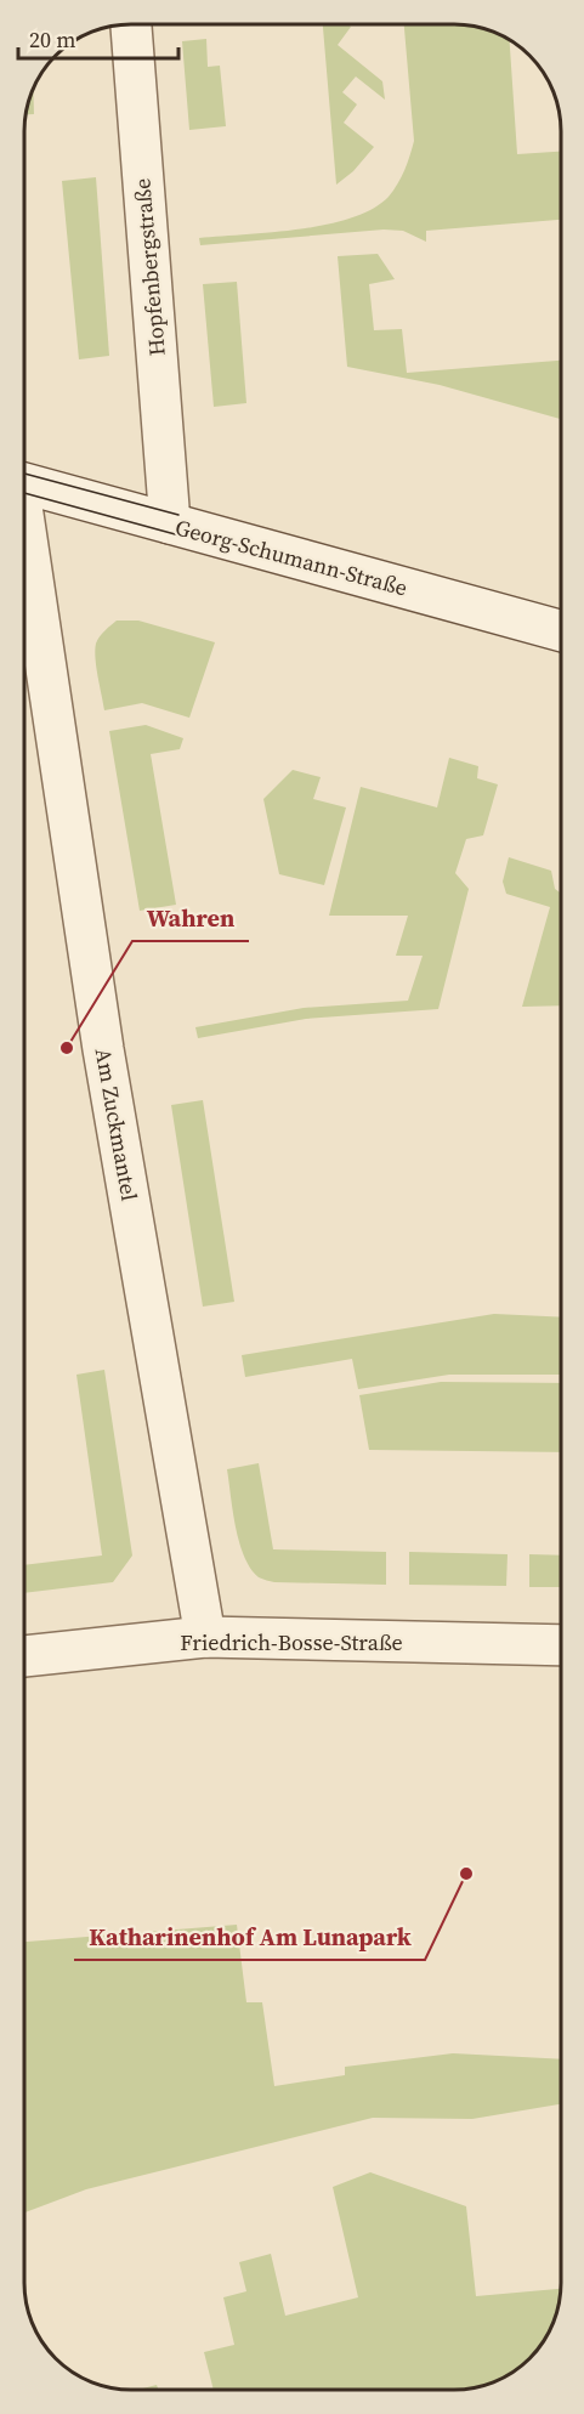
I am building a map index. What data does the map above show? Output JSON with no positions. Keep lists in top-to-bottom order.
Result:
{
  "streets": {
    "street": [
      "Hopfenbergstraße",
      "Georg-Schumann-Straße",
      "Am Zuckmantel",
      "Friedrich-Bosse-Straße"
    ]
  },
  "crossings": [
    ["Hopfenbergstraße", "Georg-Schumann-Straße"],
    ["Am Zuckmantel", "Friedrich-Bosse-Straße"]
  ],
  "places": ["Wahren", "Katharinenhof Am Lunapark"],
  "scale_bar": "20 m"
}
